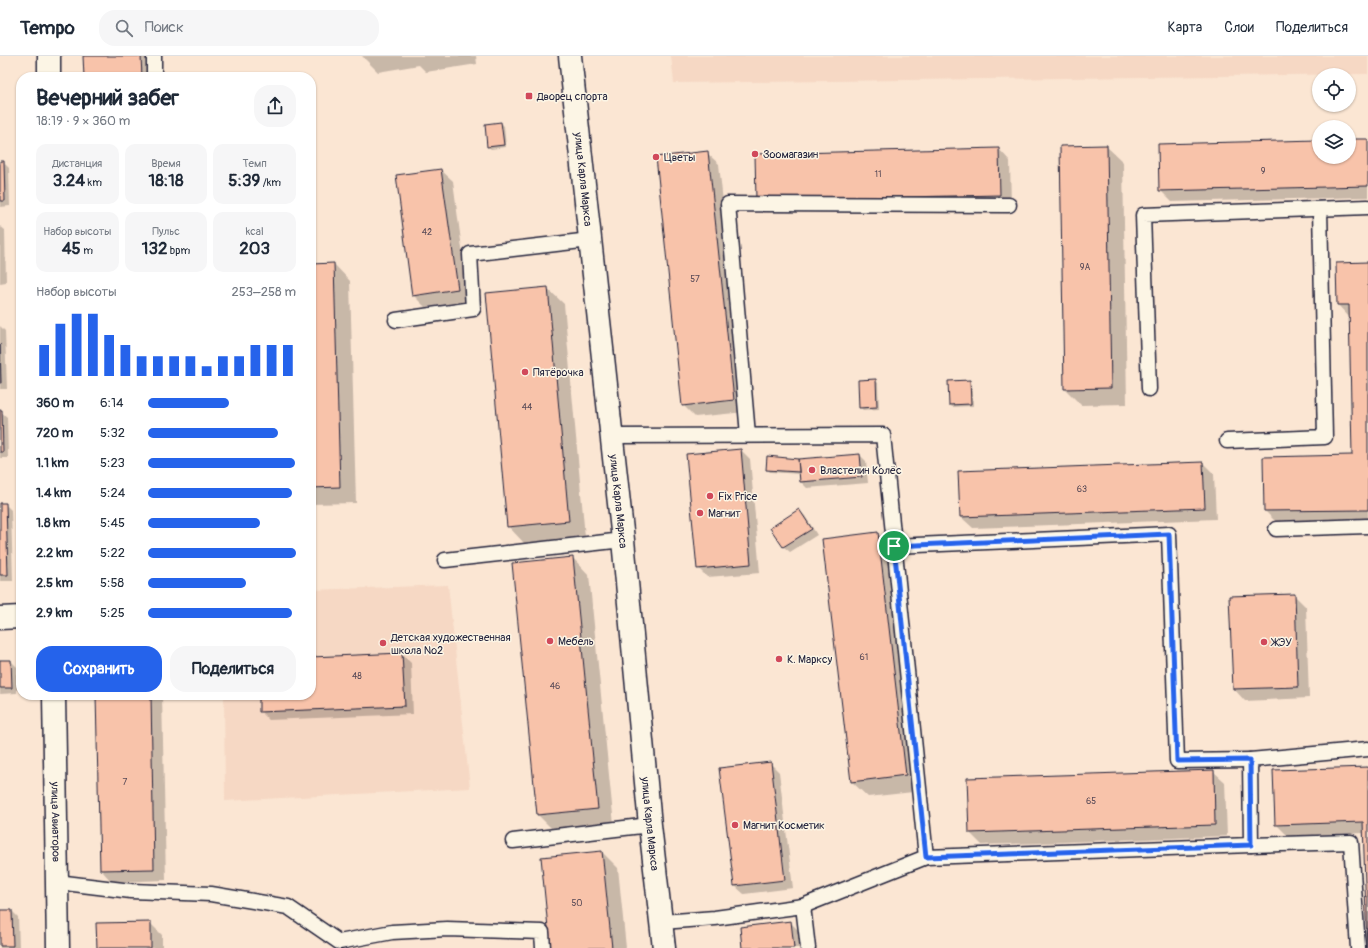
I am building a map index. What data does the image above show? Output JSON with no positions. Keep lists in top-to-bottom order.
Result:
{
  "streets": {
    "street": ["улица Карла Маркса", "улица Авиаторов"]
  },
  "places": {
    "transit": ["Дворец спорта"],
    "other": [
      "Зоомагазин",
      "Цветы",
      "Пятёрочка",
      "Властелин Колёс",
      "Fix Price",
      "Магнит",
      "Мебель",
      "ЖЭУ",
      "Детская художественная школа №2",
      "К. Марксу",
      "Магнит Косметик"
    ]
  },
  "house_numbers": [
    "9",
    "11",
    "42",
    "9А",
    "57",
    "44",
    "63",
    "61",
    "48",
    "46",
    "7",
    "65",
    "50"
  ],
  "page": {
    "header": "Tempo",
    "search": "Поиск",
    "nav": ["Карта", "Слои", "Поделиться"],
    "heading": ["Вечерний забег", "18:19 · 9 × 360 m"],
    "stats": [
      ["Дистанция", "3.24 km"],
      ["Время", "18:18"],
      ["Темп", "5:39 /km"],
      ["Набор высоты", "45 m"],
      ["Пульс", "132 bpm"],
      ["kcal", "203"]
    ],
    "chart": ["Набор высоты", "253–258 m"],
    "list": [
      {
        "name": "360 m",
        "note": "6:14"
      },
      {
        "name": "720 m",
        "note": "5:32"
      },
      {
        "name": "1.1 km",
        "note": "5:23"
      },
      {
        "name": "1.4 km",
        "note": "5:24"
      },
      {
        "name": "1.8 km",
        "note": "5:45"
      },
      {
        "name": "2.2 km",
        "note": "5:22"
      },
      {
        "name": "2.5 km",
        "note": "5:58"
      },
      {
        "name": "2.9 km",
        "note": "5:25"
      }
    ],
    "buttons": ["Сохранить", "Поделиться"]
  }
}
